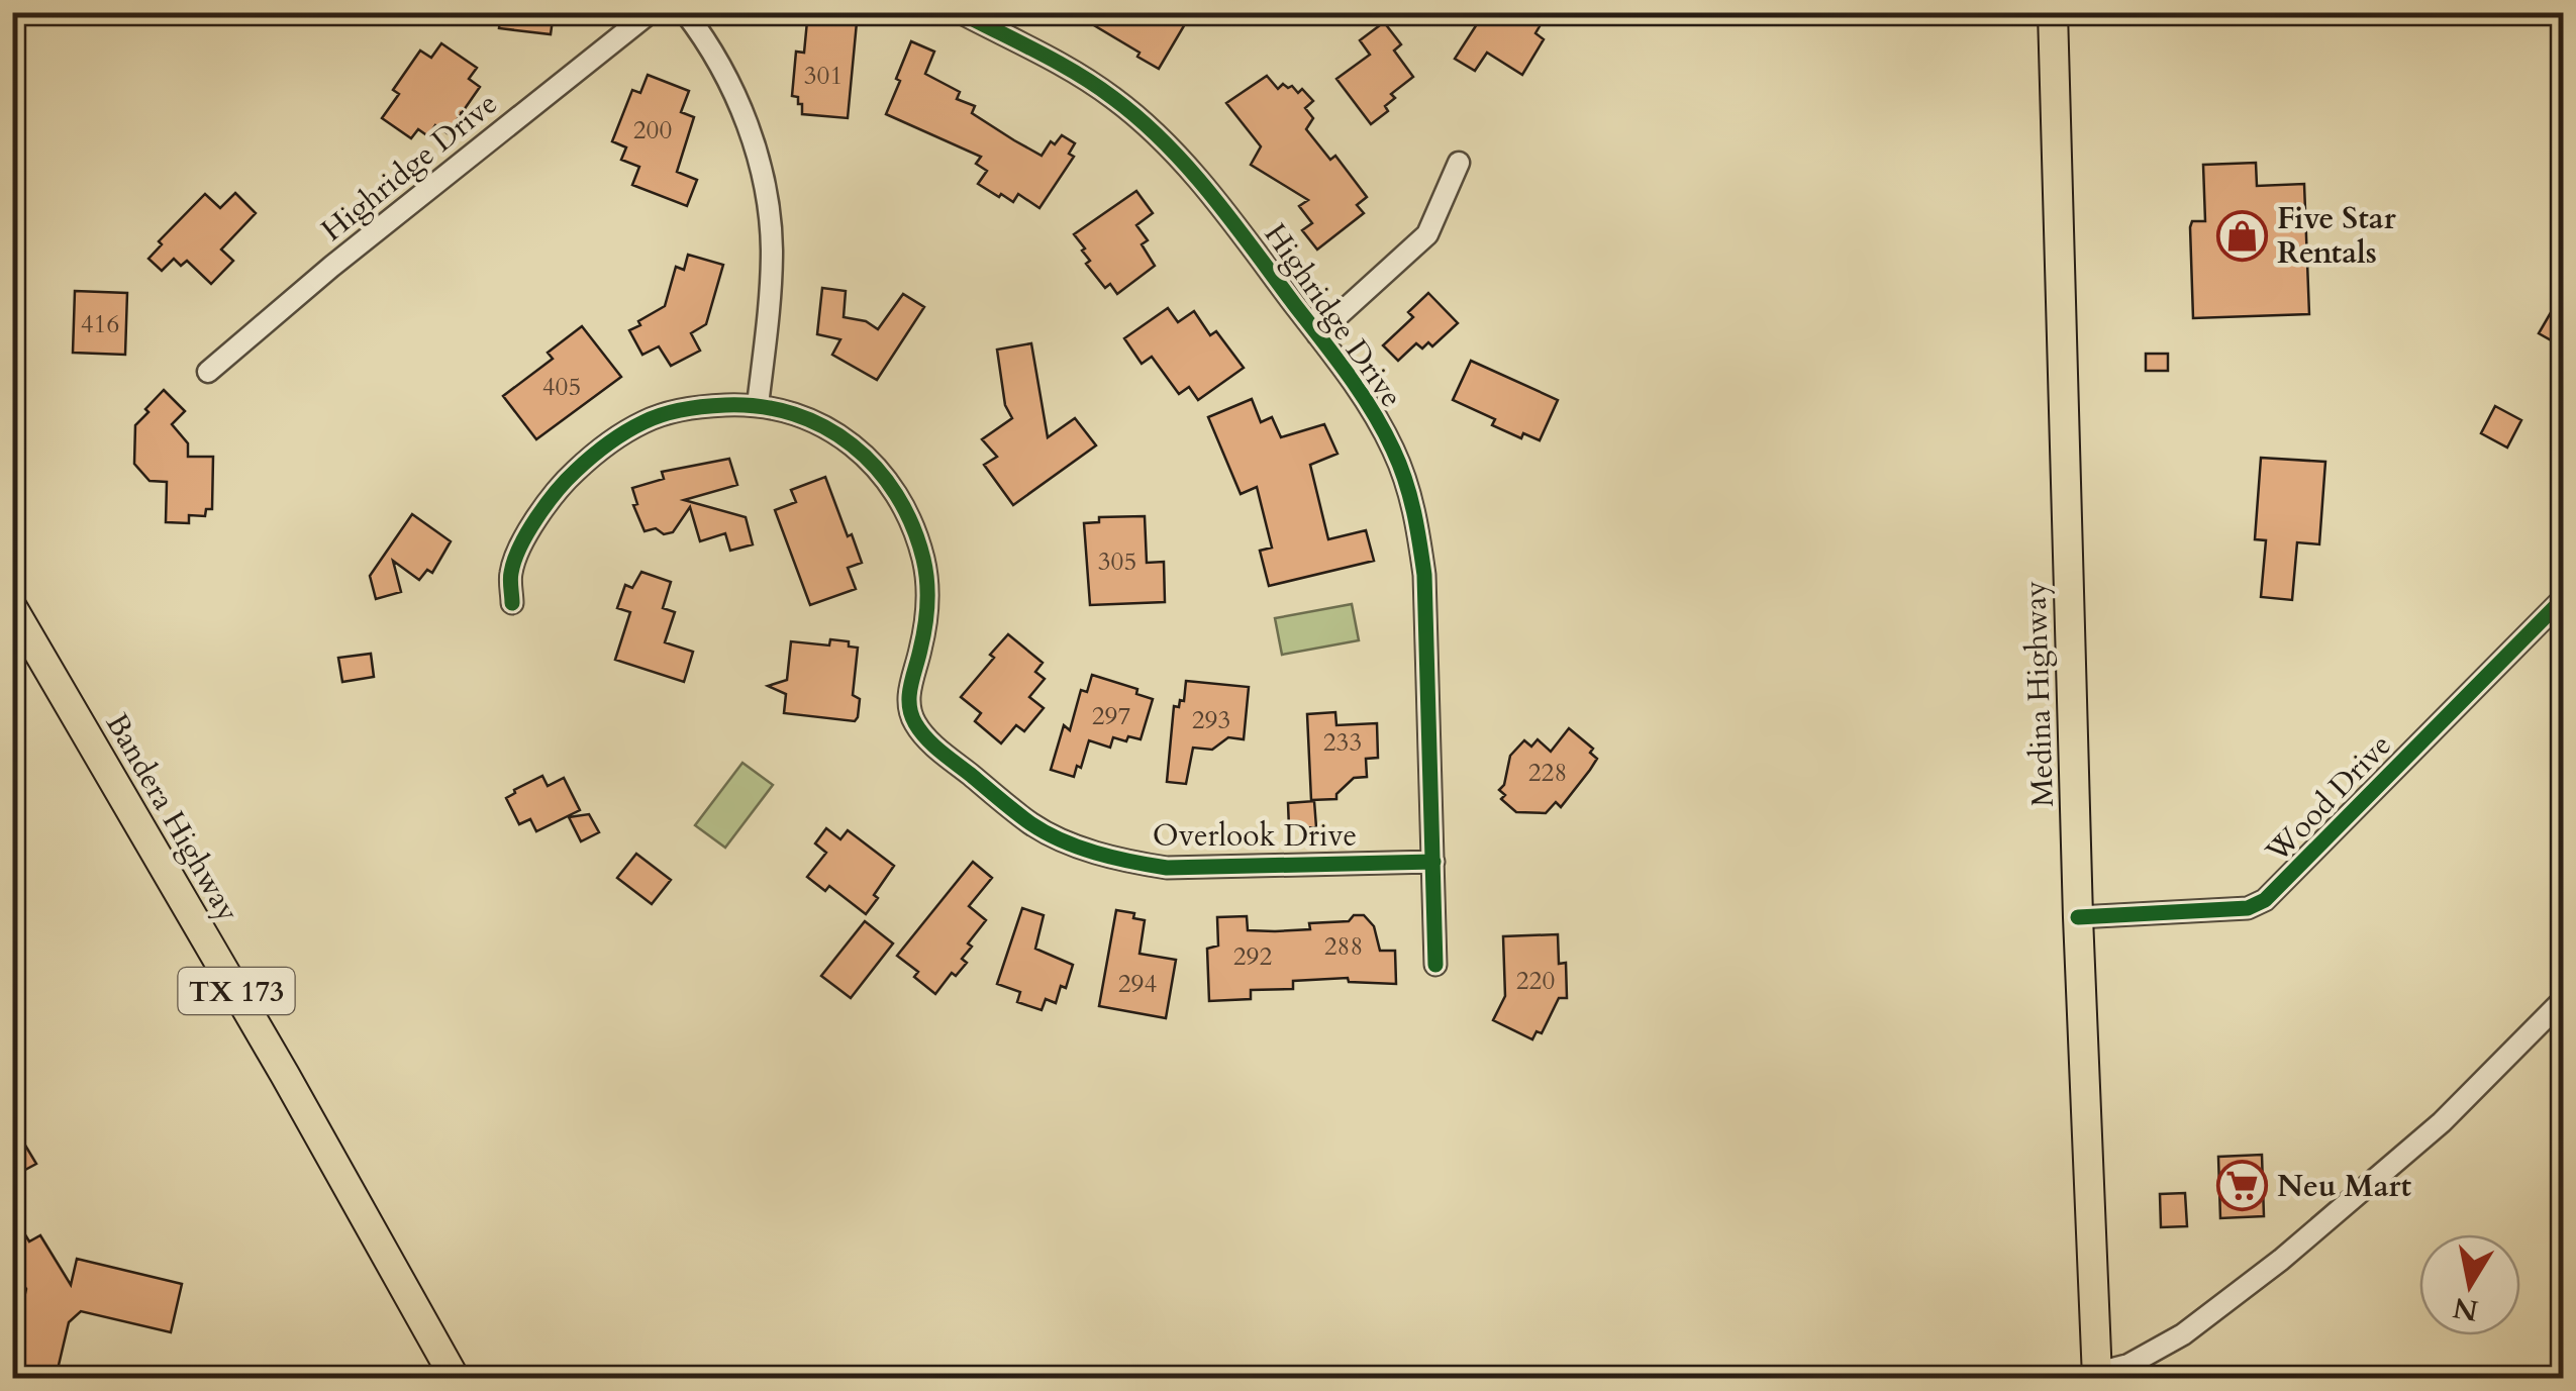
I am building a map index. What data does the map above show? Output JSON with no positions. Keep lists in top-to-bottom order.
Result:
{
  "streets": {
    "main road": ["Medina Highway", "Bandera Highway", "TX 173"],
    "street": ["Highridge Drive", "Wood Drive", "Overlook Drive"]
  },
  "crossings": [
    ["Highridge Drive", "Overlook Drive"],
    ["Medina Highway", "Wood Drive"]
  ],
  "places": {
    "shop": ["Five Star Rentals"],
    "supermarket": ["Neu Mart"]
  },
  "house_numbers": [
    "301",
    "200",
    "416",
    "405",
    "305",
    "297",
    "293",
    "233",
    "228",
    "288",
    "292",
    "220",
    "294"
  ],
  "north": "bottom"
}
